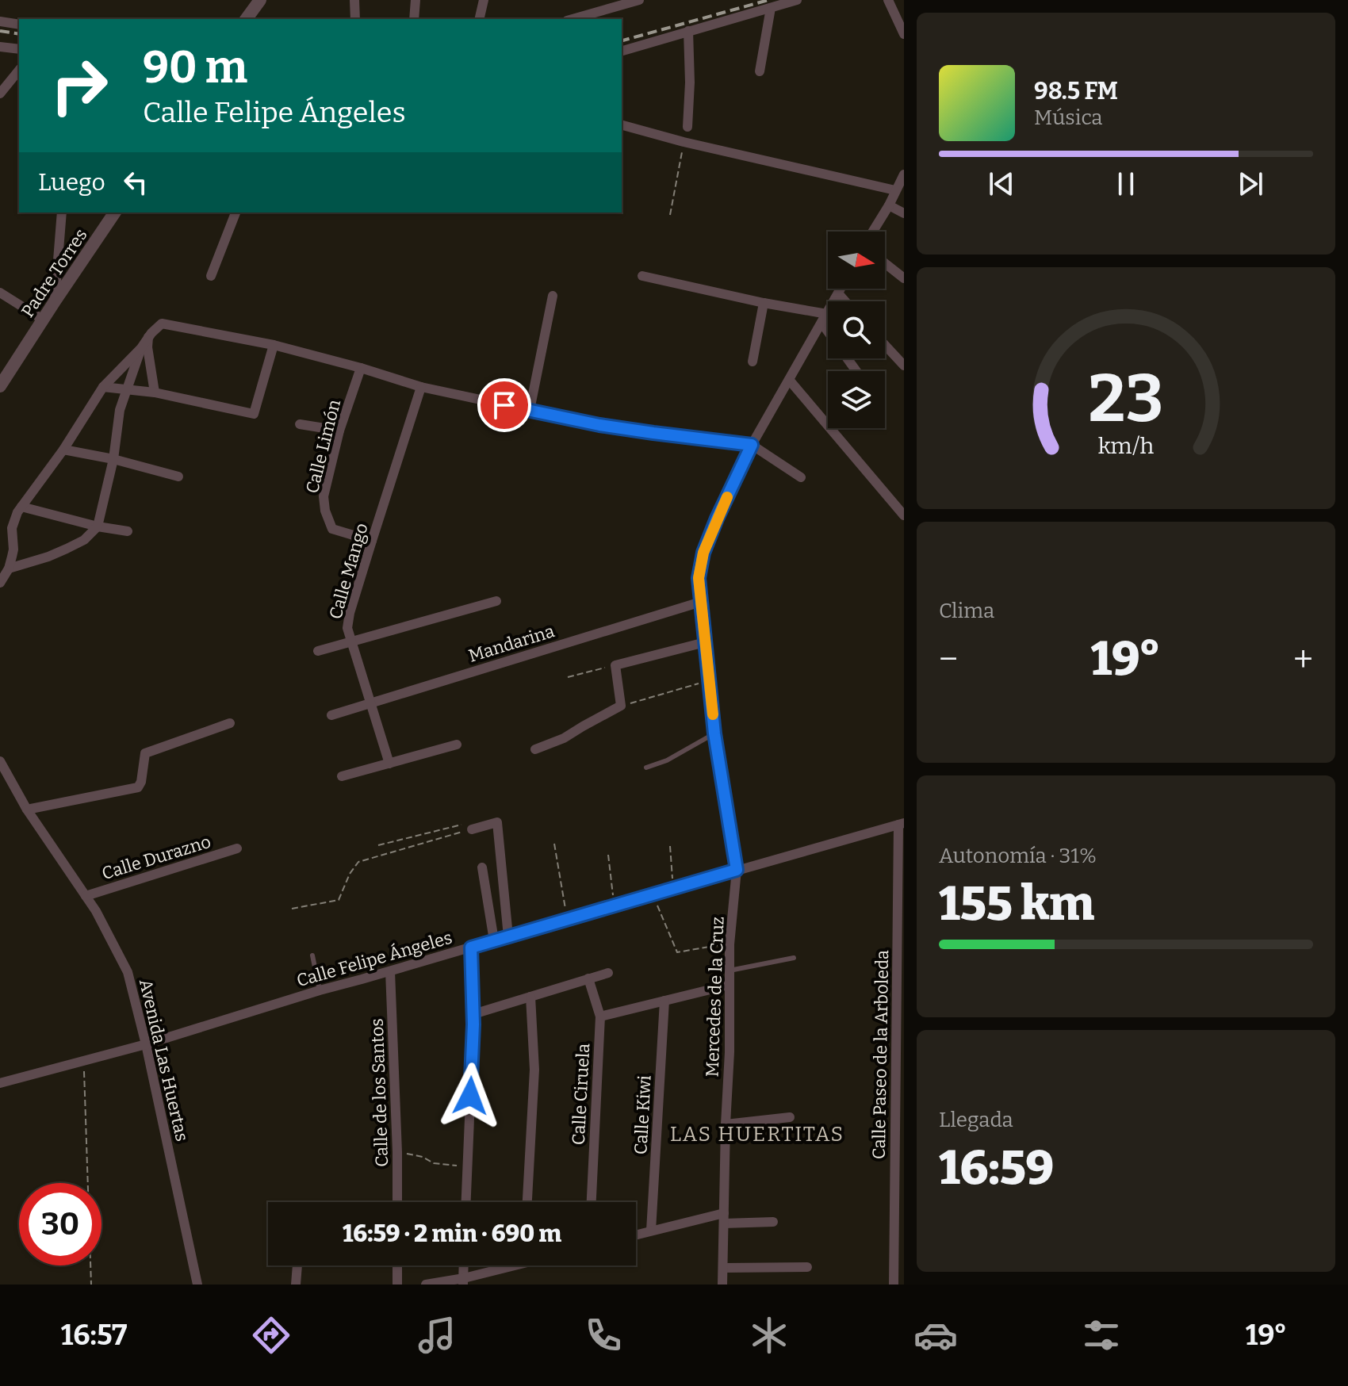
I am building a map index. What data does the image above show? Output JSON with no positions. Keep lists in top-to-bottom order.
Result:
{
  "streets": {
    "street": [
      "Padre Torres",
      "Calle Limón",
      "Calle Mango",
      "Mandarina",
      "Calle Durazno",
      "Calle Felipe Ángeles",
      "Mercedes de la Cruz",
      "Calle Paseo de la Arboleda",
      "Avenida Las Huertas",
      "Calle de los Santos",
      "Calle Ciruela",
      "Calle Kiwi"
    ]
  },
  "crossings": [
    ["Calle Limón", "Calle Mango"],
    ["Calle Mango", "Mandarina"],
    ["Mandarina", "Mercedes de la Cruz"],
    ["Calle Durazno", "Avenida Las Huertas"],
    ["Calle Felipe Ángeles", "Mercedes de la Cruz"],
    ["Calle Felipe Ángeles", "Calle Paseo de la Arboleda"],
    ["Calle Felipe Ángeles", "Avenida Las Huertas"],
    ["Calle Felipe Ángeles", "Calle de los Santos"]
  ],
  "districts": ["LAS HUERTITAS"],
  "north": "right",
  "page": {
    "turn": ["90 m", "Calle Felipe Ángeles"],
    "song": ["98.5 FM", "Música"],
    "then": "Luego",
    "tile": [
      "Clima",
      ["Autonomía · 31%", "155 km"],
      ["Llegada", "16:59"]
    ],
    "heat": ["−", "19°", "+"],
    "limit": "30",
    "trip": "16:59 · 2 min · 690 m",
    "tabs": ["16:57", "19°"],
    "gauge": ["23", "km/h"]
  }
}
